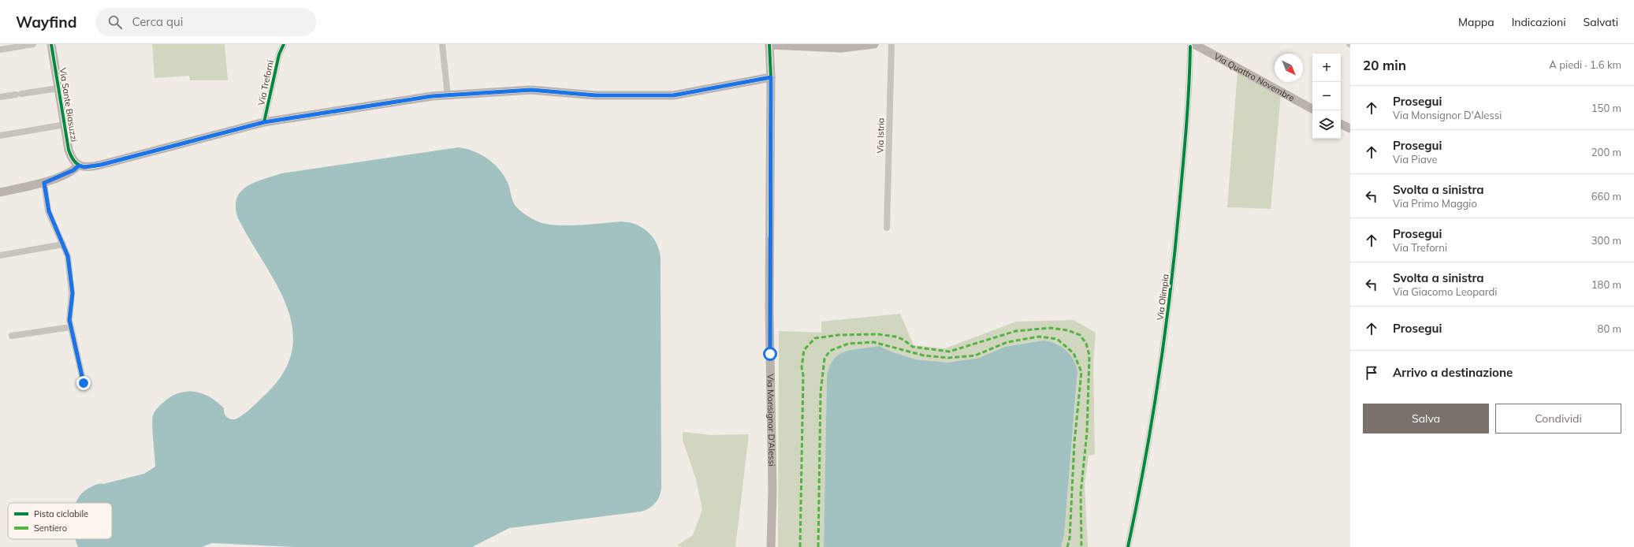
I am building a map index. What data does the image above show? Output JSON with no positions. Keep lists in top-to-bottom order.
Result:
{
  "streets": {
    "street": [
      "Via Quattro Novembre",
      "Via Treforni",
      "Via Sante Biasuzzi",
      "Via Istria",
      "Via Olimpia",
      "Via Monsignor D'Alessi"
    ]
  },
  "crossings": [
    ["Via Quattro Novembre", "Via Olimpia"]
  ],
  "legend": ["Pista ciclabile", "Sentiero"],
  "north": "bottom right",
  "page": {
    "header": "Wayfind",
    "search": "Cerca qui",
    "nav": ["Mappa", "Indicazioni", "Salvati"],
    "heading": ["20 min", "A piedi · 1.6 km"],
    "map_buttons": ["+", "−"],
    "list": [
      ["Prosegui", "Via Monsignor D'Alessi", "150 m"],
      ["Prosegui", "Via Piave", "200 m"],
      ["Svolta a sinistra", "Via Primo Maggio", "660 m"],
      ["Prosegui", "Via Treforni", "300 m"],
      ["Svolta a sinistra", "Via Giacomo Leopardi", "180 m"],
      ["Prosegui", "80 m"],
      "Arrivo a destinazione"
    ],
    "buttons": ["Salva", "Condividi"]
  }
}
